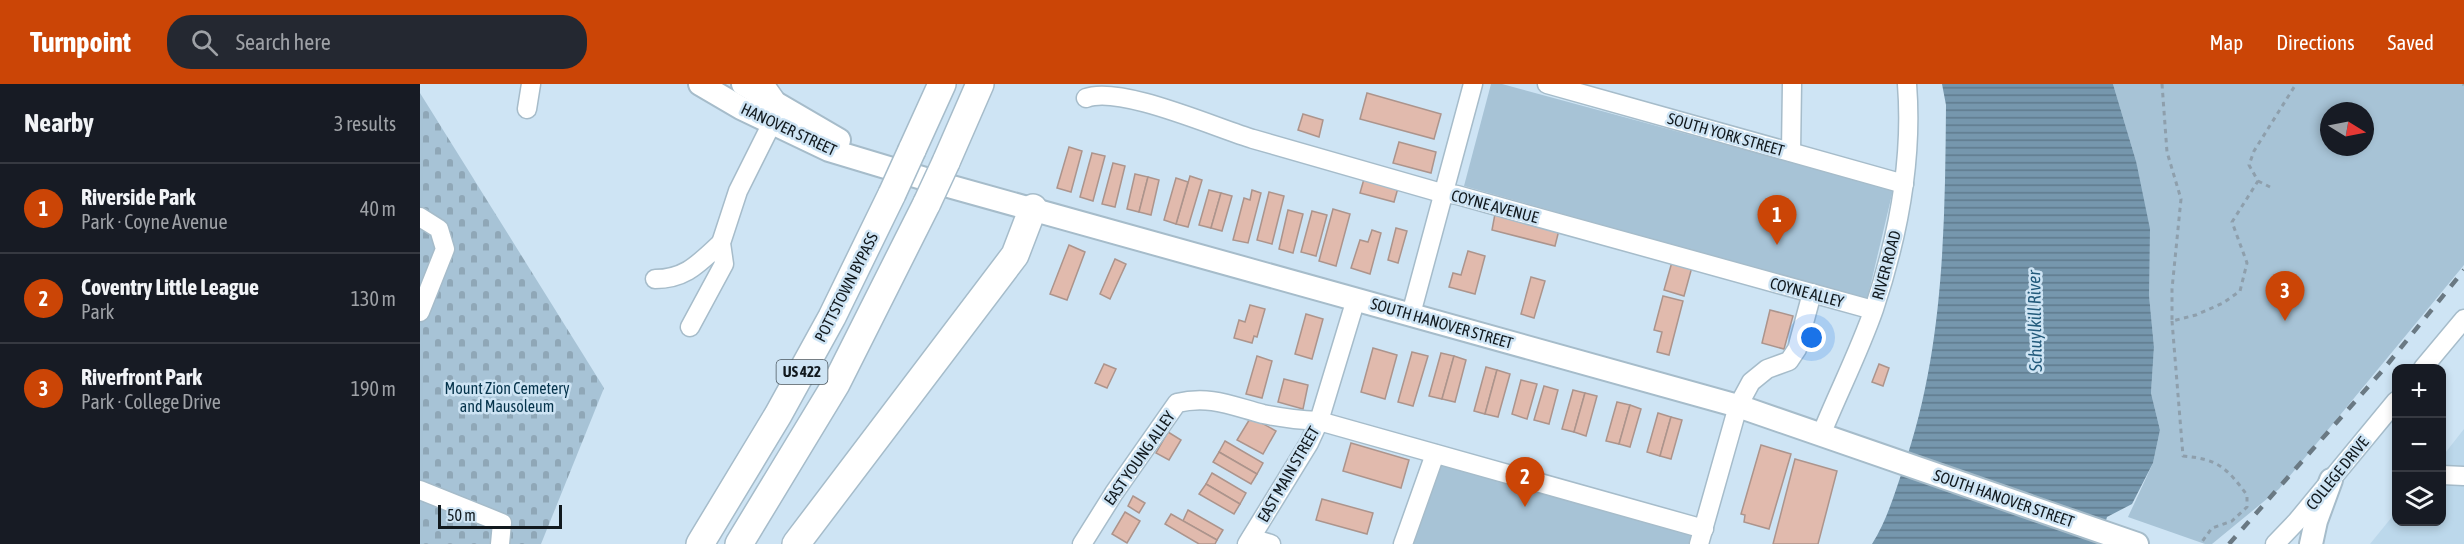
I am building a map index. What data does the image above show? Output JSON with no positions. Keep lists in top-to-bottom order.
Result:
{
  "streets": {
    "highway": ["POTTSTOWN BYPASS", "US 422"],
    "main road": ["HANOVER STREET", "SOUTH HANOVER STREET"],
    "street": [
      "SOUTH YORK STREET",
      "COYNE AVENUE",
      "RIVER ROAD",
      "COYNE ALLEY",
      "EAST YOUNG ALLEY",
      "COLLEGE DRIVE",
      "EAST MAIN STREET"
    ]
  },
  "crossings": [
    ["HANOVER STREET", "SOUTH HANOVER STREET"],
    ["SOUTH YORK STREET", "RIVER ROAD"],
    ["COYNE AVENUE", "COYNE ALLEY"],
    ["RIVER ROAD", "COYNE ALLEY"],
    ["RIVER ROAD", "SOUTH HANOVER STREET"],
    ["SOUTH HANOVER STREET", "EAST MAIN STREET"],
    ["EAST YOUNG ALLEY", "EAST MAIN STREET"]
  ],
  "water": ["Schuylkill River"],
  "parks": ["Mount Zion Cemetery and Mausoleum"],
  "scale_bar": "50 m",
  "north": "right",
  "page": {
    "header": "Turnpoint",
    "search": "Search here",
    "nav": ["Map", "Directions", "Saved"],
    "heading": ["Nearby", "3 results"],
    "list": [
      {
        "mark": "1",
        "name": "Riverside Park",
        "note": "Park · Coyne Avenue",
        "value": "40 m"
      },
      {
        "mark": "2",
        "name": "Coventry Little League",
        "note": "Park",
        "value": "130 m"
      },
      {
        "mark": "3",
        "name": "Riverfront Park",
        "note": "Park · College Drive",
        "value": "190 m"
      }
    ],
    "pins": ["1", "3", "2"],
    "map_buttons": ["+", "−"],
    "scale": "50 m"
  }
}
